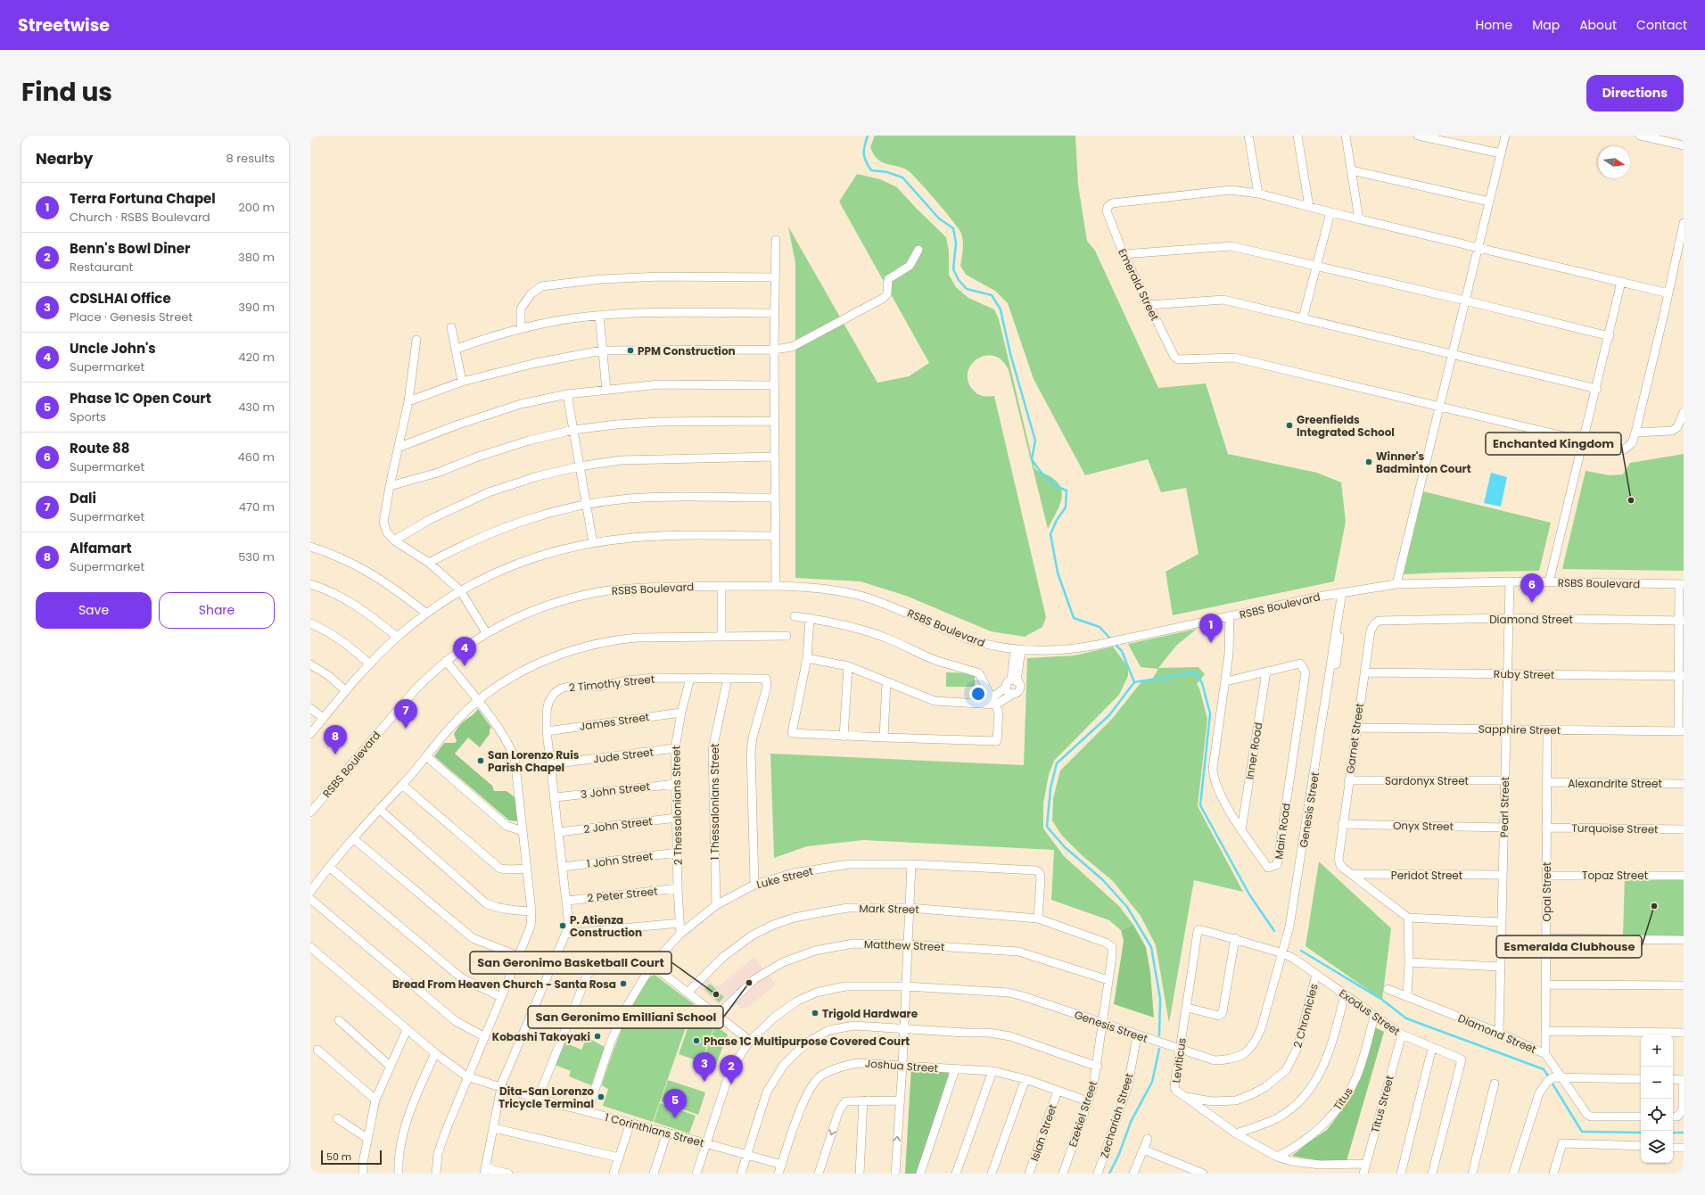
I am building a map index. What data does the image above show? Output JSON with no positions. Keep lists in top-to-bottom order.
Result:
{
  "streets": {
    "street": [
      "Emerald Street",
      "RSBS Boulevard",
      "Diamond Street",
      "Ruby Street",
      "2 Timothy Street",
      "James Street",
      "Sapphire Street",
      "Garnet Street",
      "Inner Road",
      "Jude Street",
      "Sardonyx Street",
      "Alexandrite Street",
      "3 John Street",
      "1 Thessalonians Street",
      "2 Thessalonians Street",
      "Pearl Street",
      "Genesis Street",
      "2 John Street",
      "Onyx Street",
      "Turquoise Street",
      "Main Road",
      "1 John Street",
      "Peridot Street",
      "Topaz Street",
      "Luke Street",
      "Opal Street",
      "2 Peter Street",
      "Mark Street",
      "Matthew Street",
      "Exodus Street",
      "2 Chronicles",
      "Leviticus",
      "Joshua Street",
      "Titus",
      "Titus Street",
      "Ezekiel Street",
      "Zechariah Street",
      "1 Corinthians Street",
      "Isiah Street"
    ]
  },
  "crossings": [
    ["RSBS Boulevard", "Pearl Street"],
    ["RSBS Boulevard", "Genesis Street"],
    ["RSBS Boulevard", "Main Road"],
    ["Diamond Street", "Garnet Street"],
    ["Diamond Street", "Pearl Street"],
    ["Diamond Street", "Opal Street"],
    ["Ruby Street", "Garnet Street"],
    ["Ruby Street", "Pearl Street"],
    ["2 Timothy Street", "James Street"],
    ["2 Timothy Street", "Jude Street"],
    ["2 Timothy Street", "3 John Street"],
    ["2 Timothy Street", "1 Thessalonians Street"],
    ["2 Timothy Street", "2 Thessalonians Street"],
    ["2 Timothy Street", "2 John Street"],
    ["2 Timothy Street", "1 John Street"],
    ["2 Timothy Street", "Luke Street"],
    ["2 Timothy Street", "2 Peter Street"],
    ["2 Timothy Street", "1 Corinthians Street"],
    ["James Street", "2 Thessalonians Street"],
    ["Sapphire Street", "Garnet Street"],
    ["Sapphire Street", "Pearl Street"],
    ["Sapphire Street", "Opal Street"],
    ["Garnet Street", "Sardonyx Street"],
    ["Garnet Street", "Onyx Street"],
    ["Garnet Street", "Peridot Street"],
    ["Inner Road", "Main Road"],
    ["Jude Street", "2 Thessalonians Street"],
    ["Sardonyx Street", "Pearl Street"],
    ["Alexandrite Street", "Opal Street"],
    ["3 John Street", "2 Thessalonians Street"],
    ["1 Thessalonians Street", "Luke Street"],
    ["2 Thessalonians Street", "2 John Street"],
    ["2 Thessalonians Street", "1 John Street"],
    ["2 Thessalonians Street", "Luke Street"],
    ["2 Thessalonians Street", "2 Peter Street"],
    ["Pearl Street", "Onyx Street"],
    ["Pearl Street", "Peridot Street"],
    ["Genesis Street", "Exodus Street"],
    ["Genesis Street", "Leviticus"],
    ["Genesis Street", "Ezekiel Street"],
    ["Genesis Street", "Zechariah Street"],
    ["Genesis Street", "1 Corinthians Street"],
    ["Turquoise Street", "Opal Street"],
    ["Topaz Street", "Opal Street"],
    ["Luke Street", "Mark Street"],
    ["Luke Street", "1 Corinthians Street"],
    ["Mark Street", "Ezekiel Street"],
    ["Matthew Street", "Ezekiel Street"],
    ["Exodus Street", "2 Chronicles"],
    ["Exodus Street", "Leviticus"],
    ["Exodus Street", "Titus"],
    ["Exodus Street", "Titus Street"],
    ["2 Chronicles", "Leviticus"],
    ["Leviticus", "Titus"],
    ["Leviticus", "Titus Street"],
    ["Joshua Street", "Ezekiel Street"],
    ["Joshua Street", "1 Corinthians Street"],
    ["Joshua Street", "Isiah Street"]
  ],
  "places": [
    "PPM Construction",
    "Greenfields Integrated School",
    "Winner's Badminton Court",
    "Enchanted Kingdom",
    "San Lorenzo Ruis Parish Chapel",
    "Esmeralda Clubhouse",
    "P. Atienza Construction",
    "San Geronimo Emilliani School",
    "Bread From Heaven Church - Santa Rosa",
    "San Geronimo Basketball Court",
    "Trigold Hardware",
    "Kobashi Takoyaki",
    "Phase 1C Multipurpose Covered Court",
    "Dita-San Lorenzo Tricycle Terminal"
  ],
  "scale_bar": "50 m",
  "north": "right",
  "page": {
    "header": "Streetwise",
    "nav": [
      "Home",
      "Map",
      "About",
      "Contact"
    ],
    "title": "Find us",
    "buttons": [
      "Directions",
      ["Save", "Share"]
    ],
    "heading": ["Nearby", "8 results"],
    "list": [
      {
        "mark": "1",
        "name": "Terra Fortuna Chapel",
        "note": "Church · RSBS Boulevard",
        "value": "200 m"
      },
      {
        "mark": "2",
        "name": "Benn's Bowl Diner",
        "note": "Restaurant",
        "value": "380 m"
      },
      {
        "mark": "3",
        "name": "CDSLHAI Office",
        "note": "Place · Genesis Street",
        "value": "390 m"
      },
      {
        "mark": "4",
        "name": "Uncle John's",
        "note": "Supermarket",
        "value": "420 m"
      },
      {
        "mark": "5",
        "name": "Phase 1C Open Court",
        "note": "Sports",
        "value": "430 m"
      },
      {
        "mark": "6",
        "name": "Route 88",
        "note": "Supermarket",
        "value": "460 m"
      },
      {
        "mark": "7",
        "name": "Dali",
        "note": "Supermarket",
        "value": "470 m"
      },
      {
        "mark": "8",
        "name": "Alfamart",
        "note": "Supermarket",
        "value": "530 m"
      }
    ],
    "pins": [
      "6",
      "1",
      "4",
      "7",
      "8",
      "3",
      "2",
      "5"
    ],
    "map_buttons": ["+", "−"],
    "scale": "50 m"
  }
}
